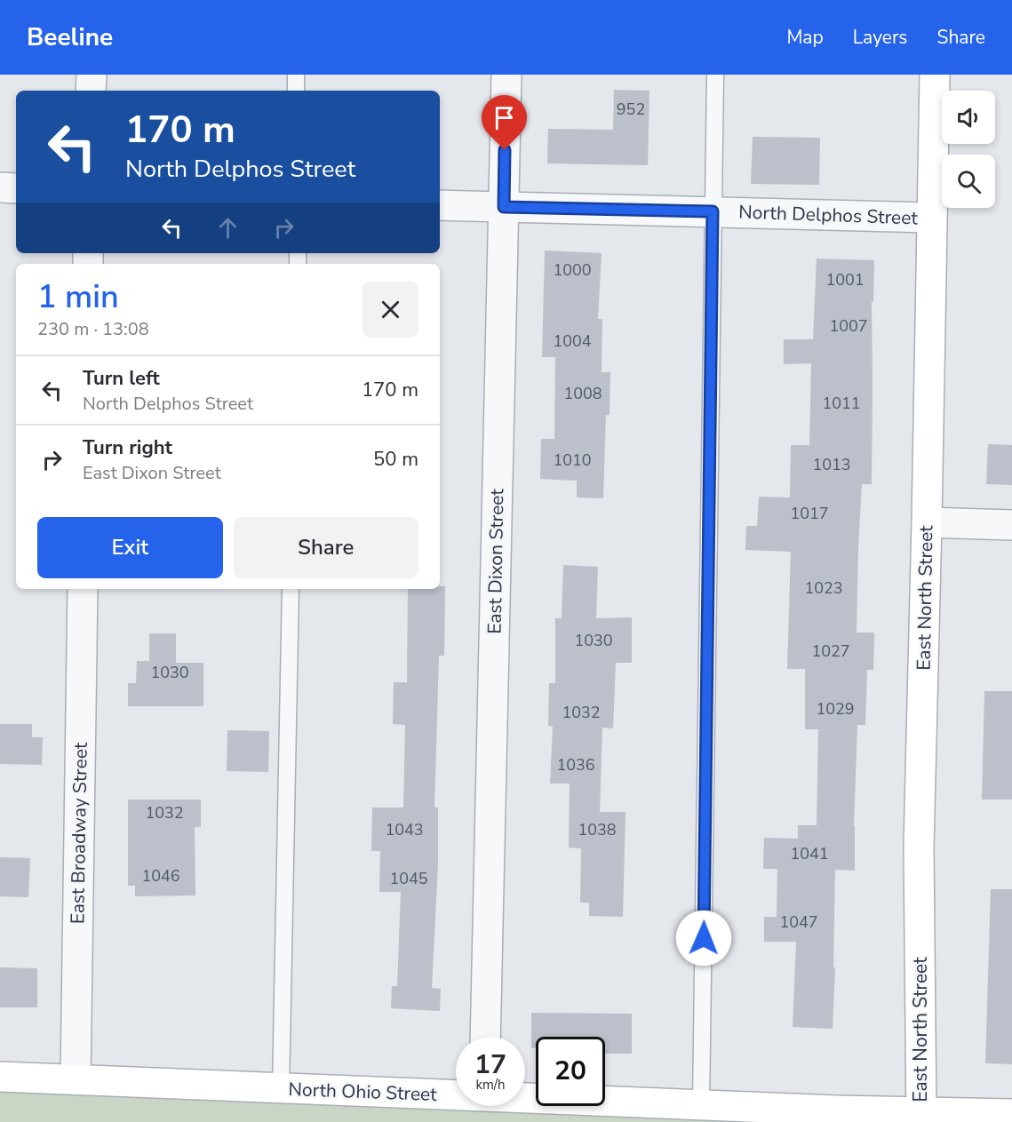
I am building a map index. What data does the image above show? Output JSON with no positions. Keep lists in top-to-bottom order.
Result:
{
  "streets": {
    "street": [
      "North Delphos Street",
      "East Dixon Street",
      "East North Street",
      "East Broadway Street",
      "North Ohio Street"
    ]
  },
  "crossings": [
    ["North Delphos Street", "East Dixon Street"],
    ["North Delphos Street", "East North Street"],
    ["East North Street", "North Ohio Street"],
    ["East Broadway Street", "North Ohio Street"]
  ],
  "house_numbers": [
    "952",
    "1000",
    "1001",
    "1007",
    "1004",
    "1008",
    "1011",
    "1010",
    "1013",
    "1017",
    "1023",
    "1030",
    "1027",
    "1030",
    "1029",
    "1032",
    "1036",
    "1032",
    "1043",
    "1038",
    "1041",
    "1046",
    "1045",
    "1047"
  ],
  "page": {
    "header": "Beeline",
    "nav": ["Map", "Layers", "Share"],
    "turn": ["170 m", "North Delphos Street"],
    "heading": ["1 min", "230 m · 13:08"],
    "list": [
      {
        "name": "Turn left",
        "note": "North Delphos Street",
        "value": "170 m"
      },
      {
        "name": "Turn right",
        "note": "East Dixon Street",
        "value": "50 m"
      }
    ],
    "buttons": ["Exit", "Share"],
    "speed": "17 km/h",
    "limit": "20"
  }
}
